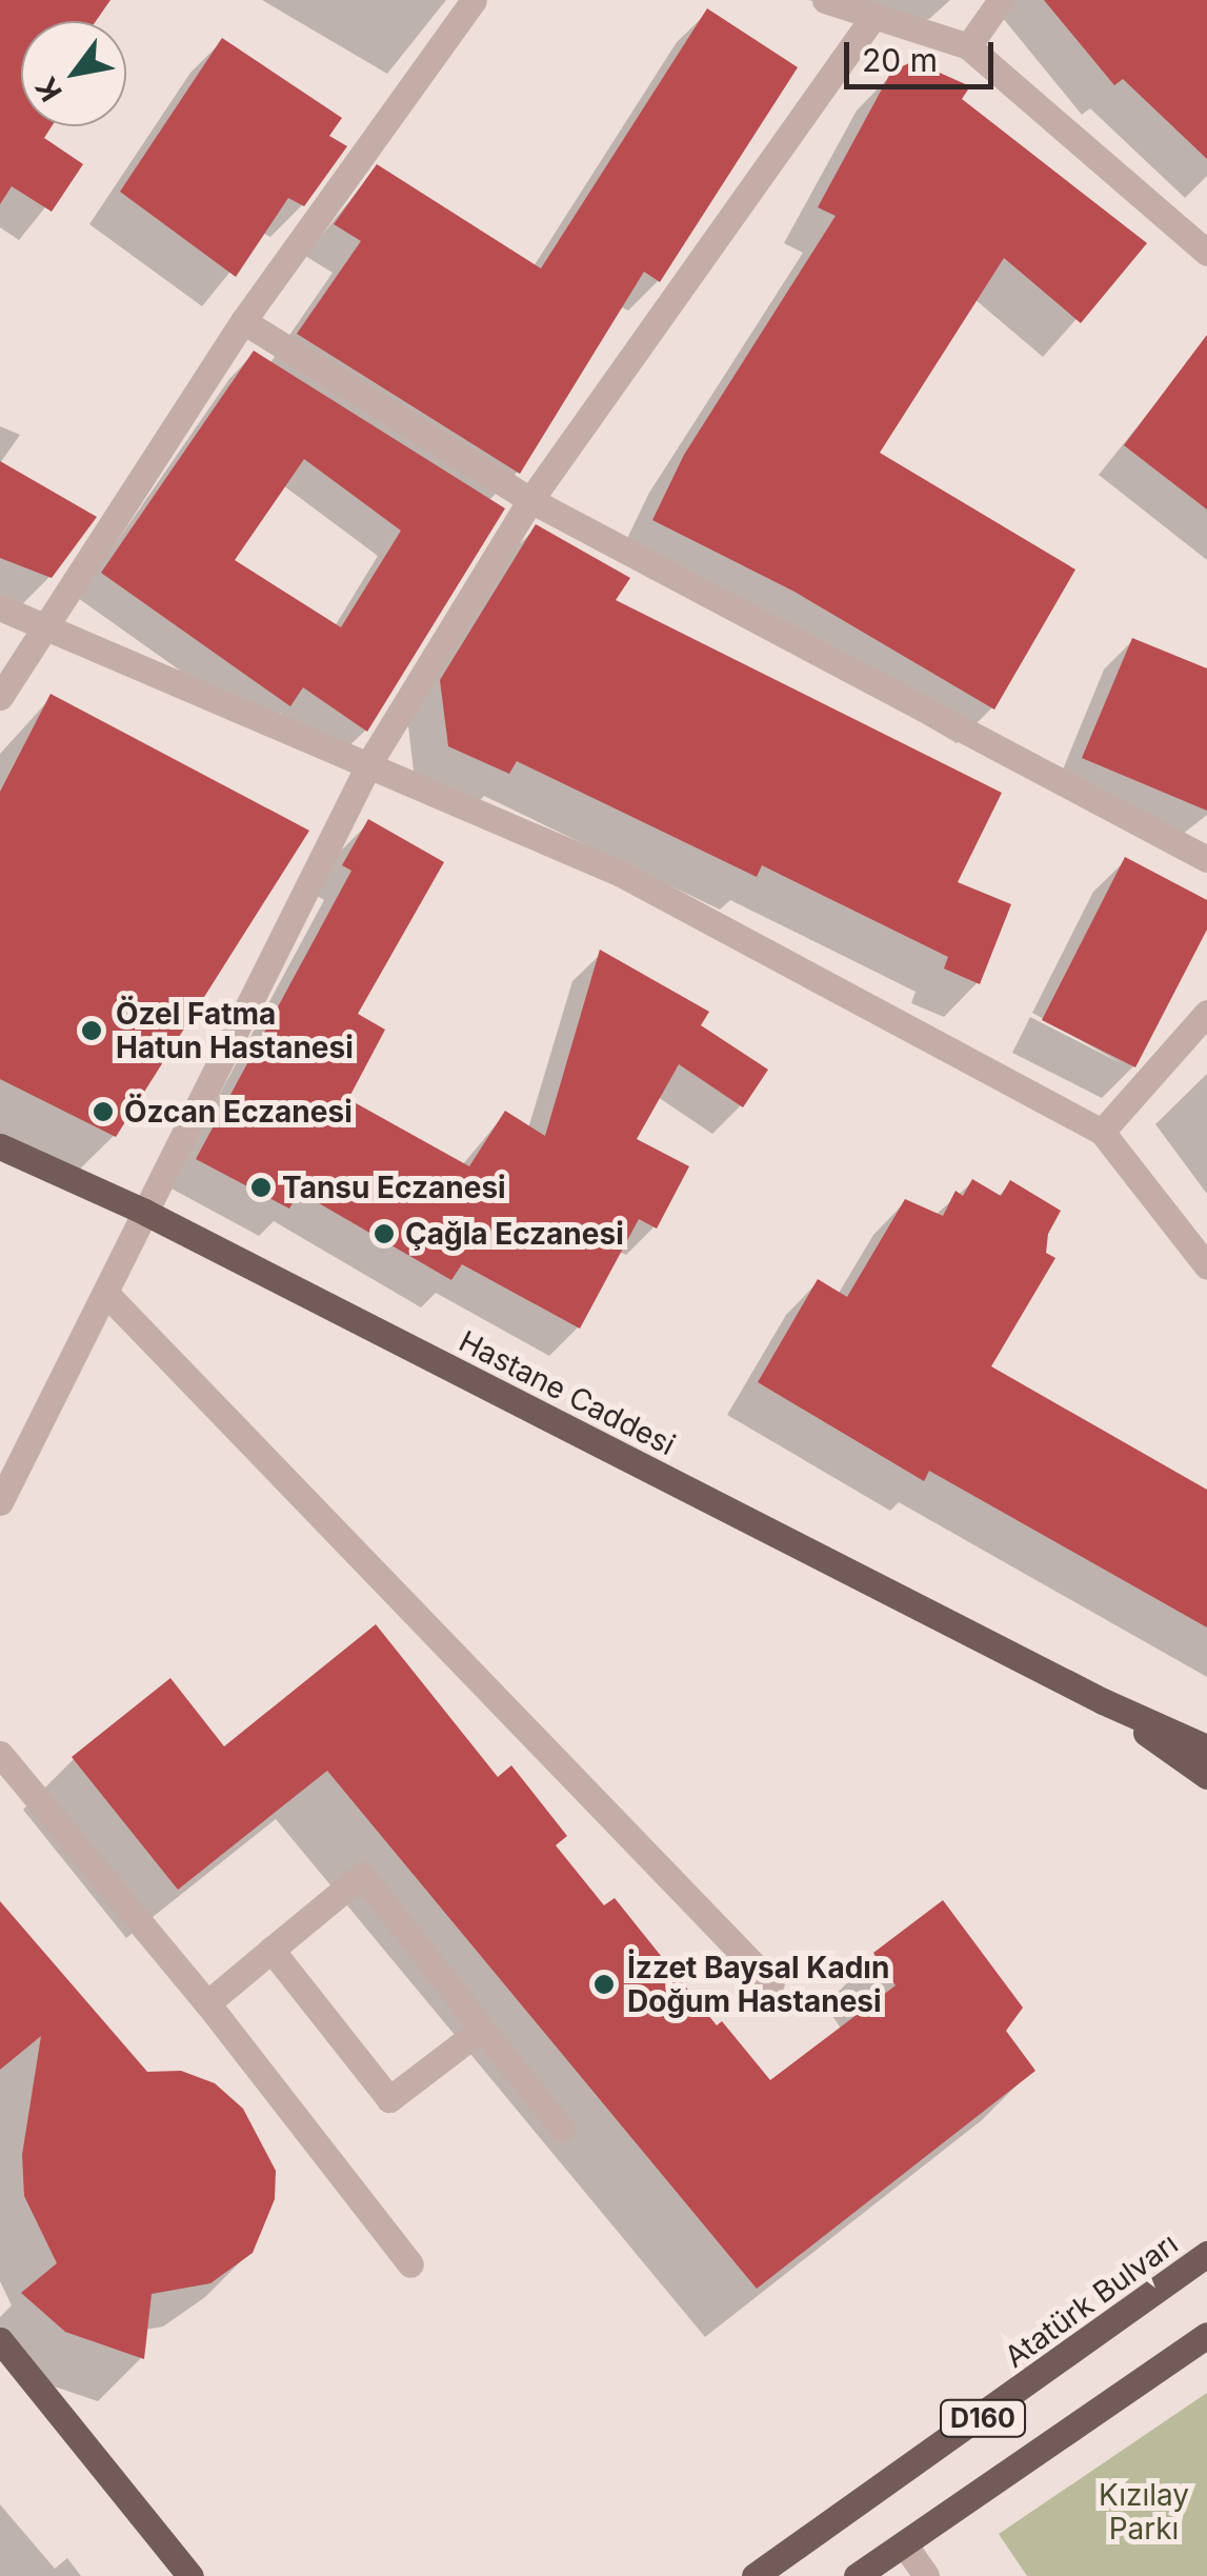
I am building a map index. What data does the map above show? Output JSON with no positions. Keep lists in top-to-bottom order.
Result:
{
  "streets": {
    "main road": ["Hastane Caddesi", "Atatürk Bulvarı", "D160"]
  },
  "parks": ["Kızılay Parkı"],
  "places": [
    "Özel Fatma Hatun Hastanesi",
    "Özcan Eczanesi",
    "Tansu Eczanesi",
    "Çağla Eczanesi",
    "İzzet Baysal Kadın Doğum Hastanesi"
  ],
  "scale_bar": "20 m",
  "north": "bottom left"
}
